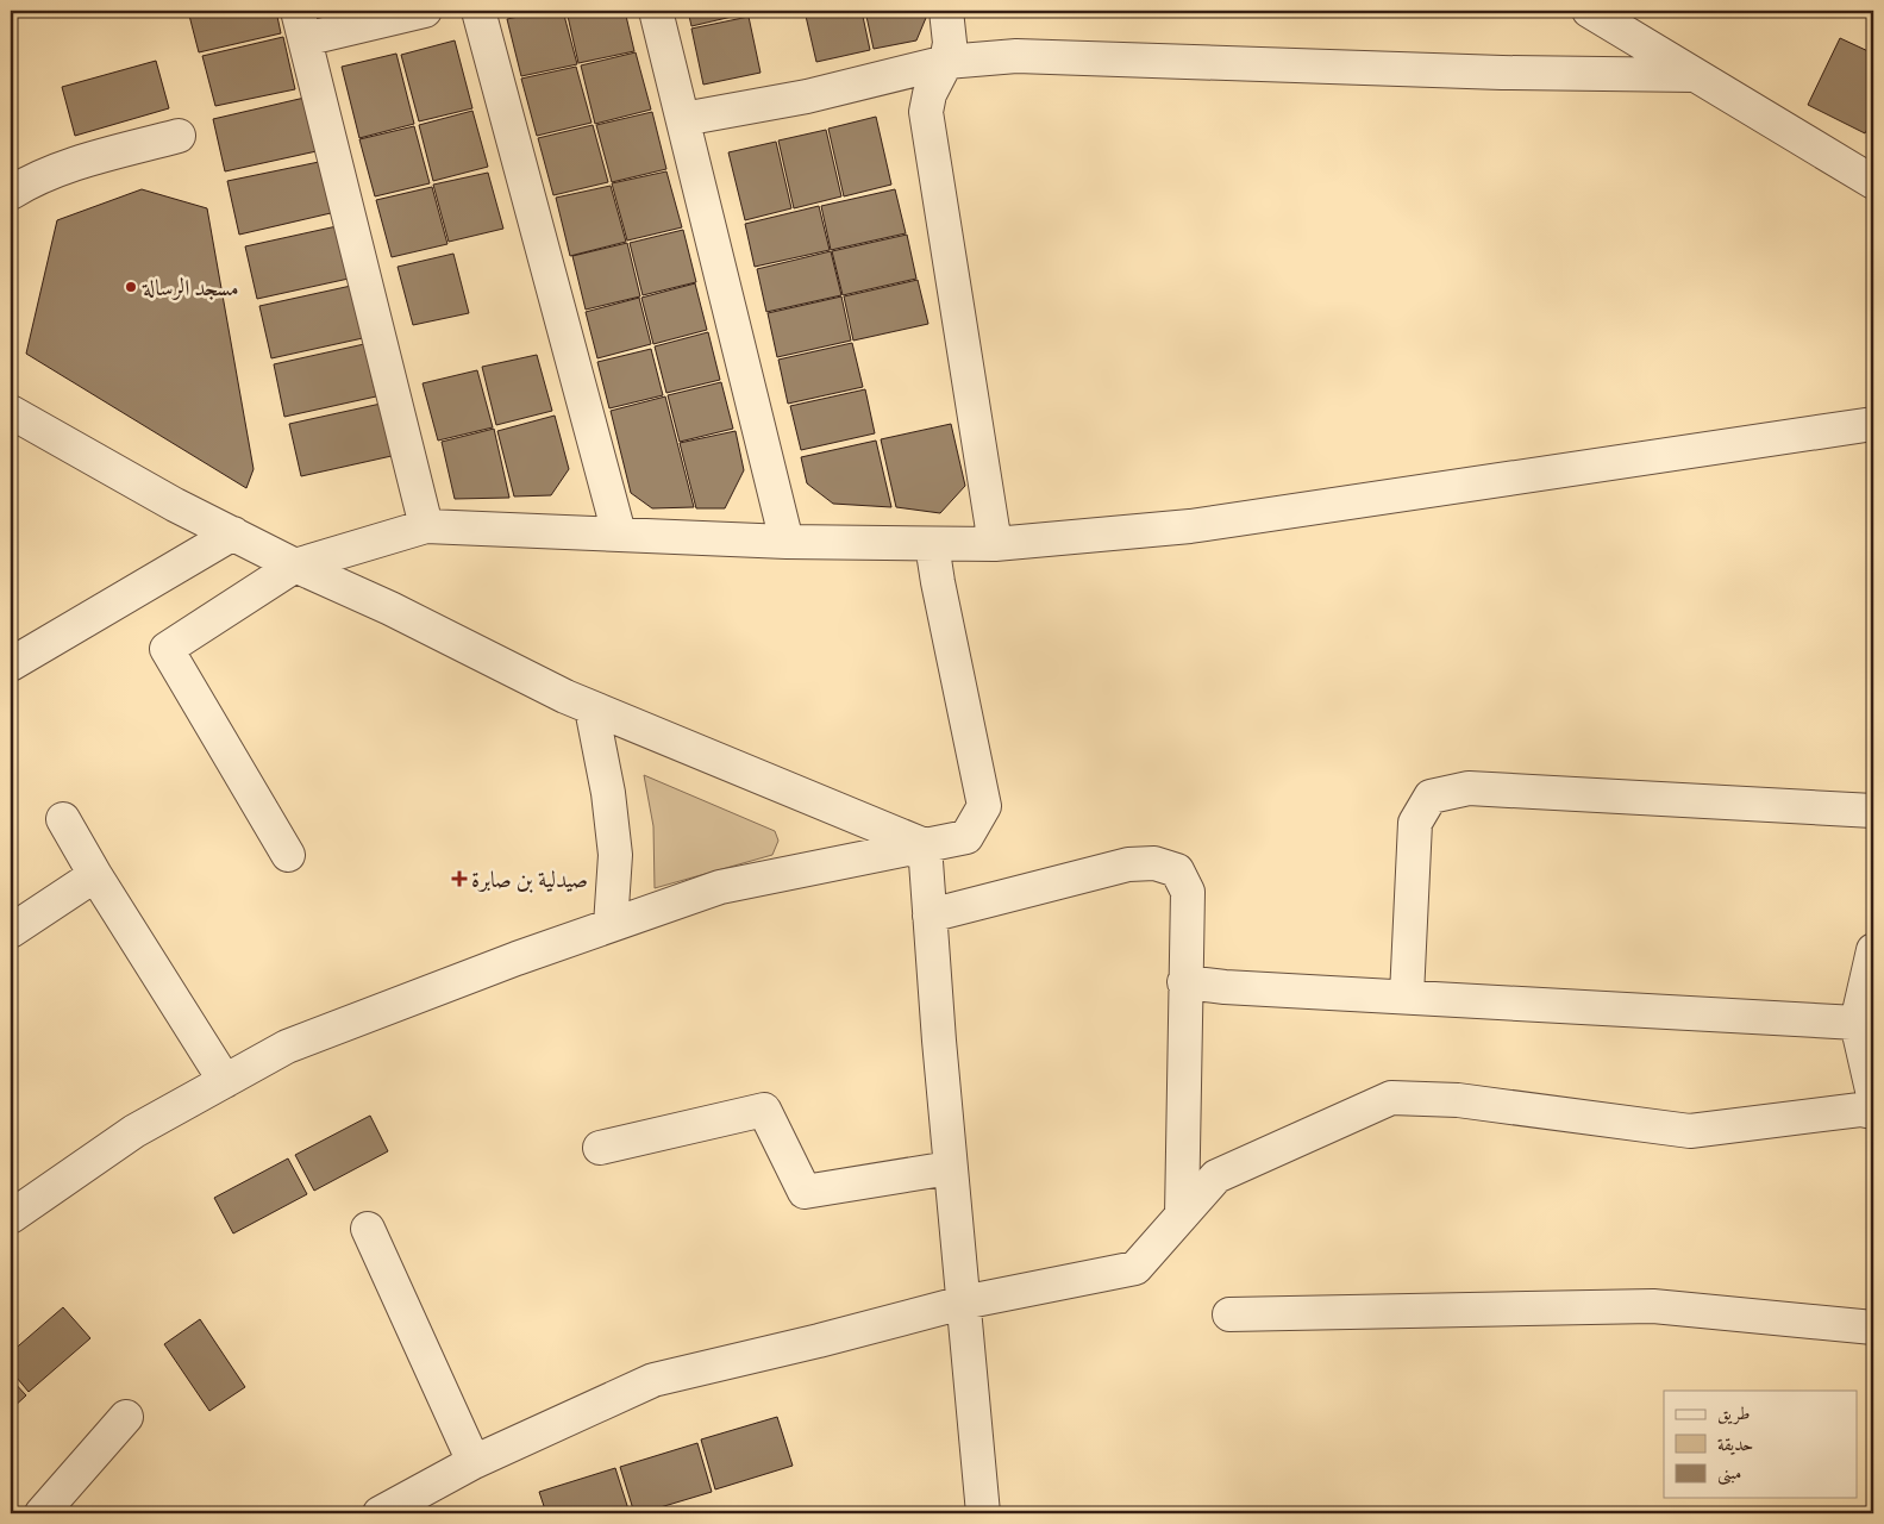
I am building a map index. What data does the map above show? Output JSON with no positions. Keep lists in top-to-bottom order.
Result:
{
  "places": {
    "other": ["مسجد الرسالة"],
    "health": ["صيدلية بن صابرة"]
  },
  "legend": ["طريق", "حديقة", "مبنى"]
}
